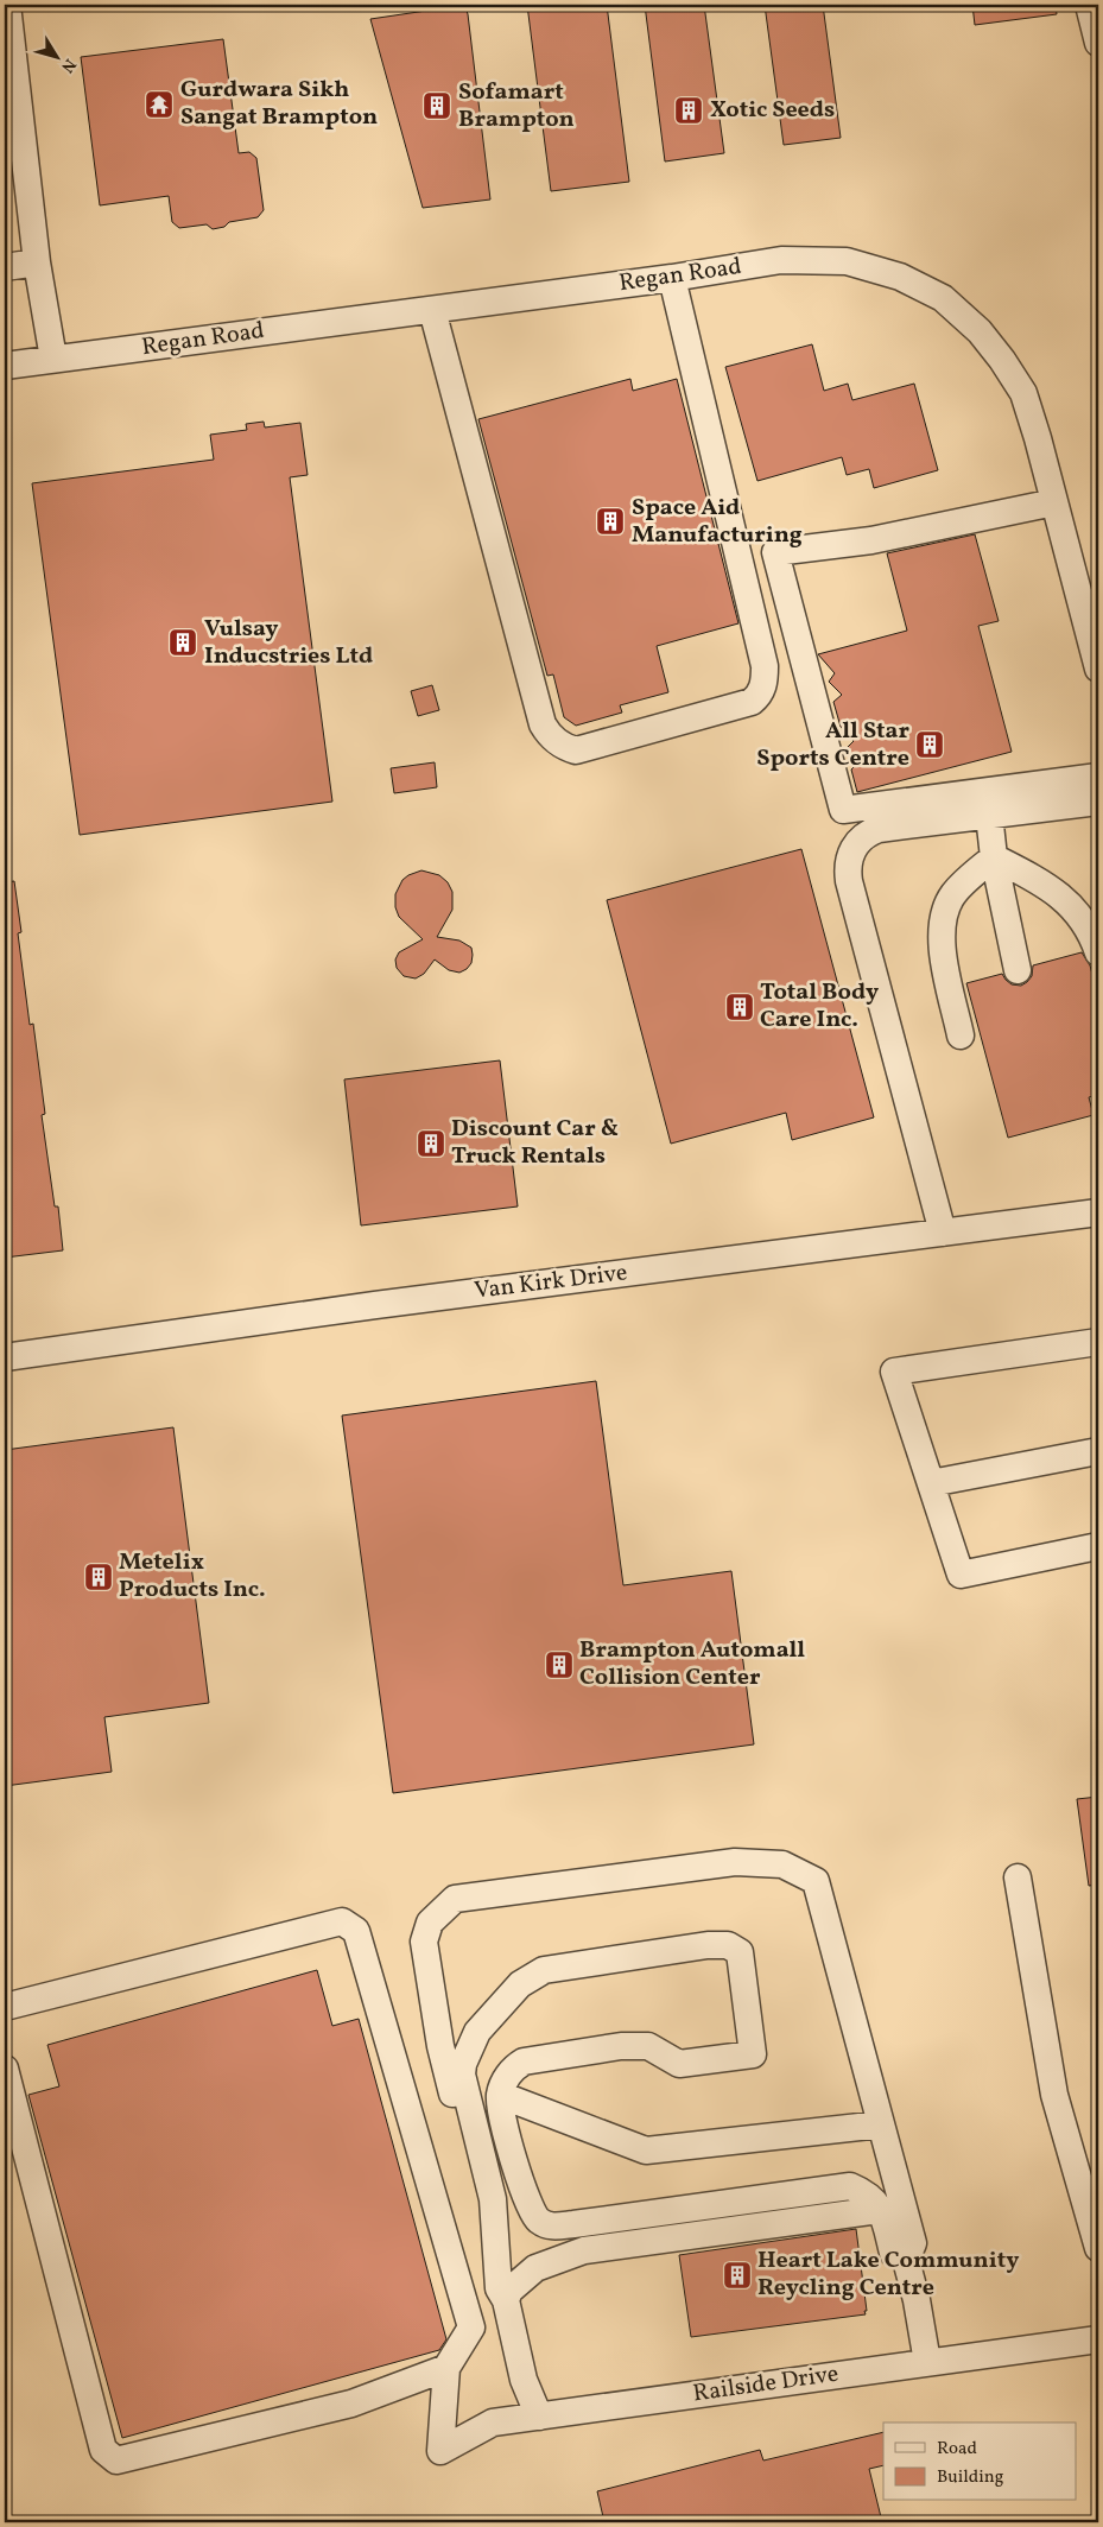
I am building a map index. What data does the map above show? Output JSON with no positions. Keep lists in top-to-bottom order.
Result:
{
  "streets": {
    "street": ["Regan Road", "Van Kirk Drive", "Railside Drive"]
  },
  "places": {
    "temple": ["Gurdwara Sikh Sangat Brampton"],
    "building": [
      "Sofamart Brampton",
      "Xotic Seeds",
      "Space Aid Manufacturing",
      "Vulsay Inducstries Ltd",
      "All Star Sports Centre",
      "Total Body Care Inc.",
      "Discount Car & Truck Rentals",
      "Metelix Products Inc.",
      "Brampton Automall Collision Center",
      "Heart Lake Community Reycling Centre"
    ]
  },
  "legend": ["Road", "Building"],
  "north": "bottom right"
}
